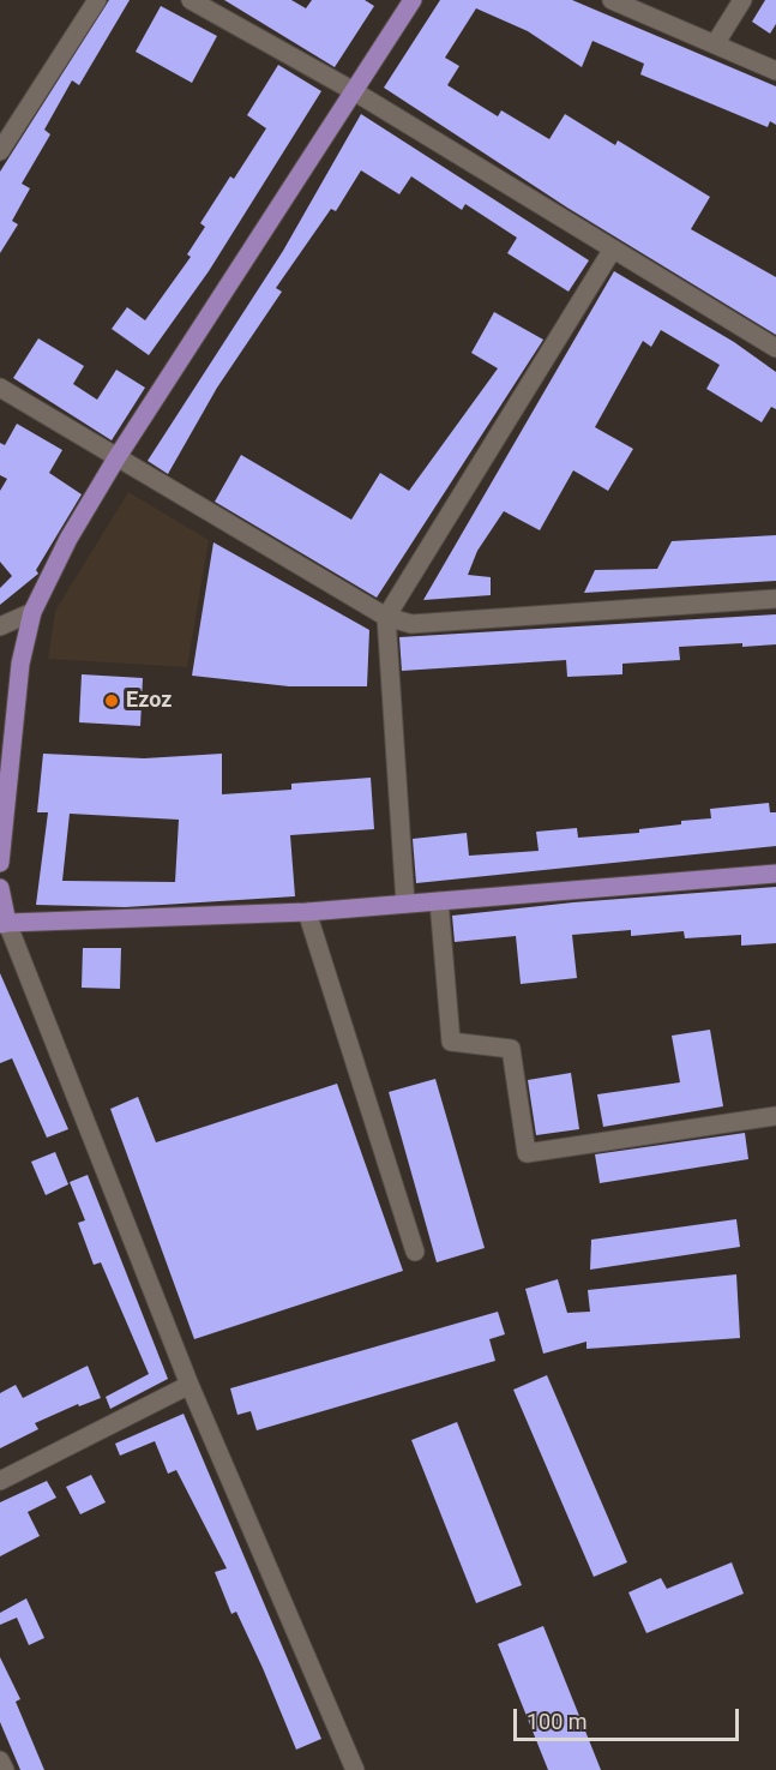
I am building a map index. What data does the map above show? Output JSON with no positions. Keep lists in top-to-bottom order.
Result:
{
  "places": ["Ezoz"],
  "scale_bar": "100 m"
}
